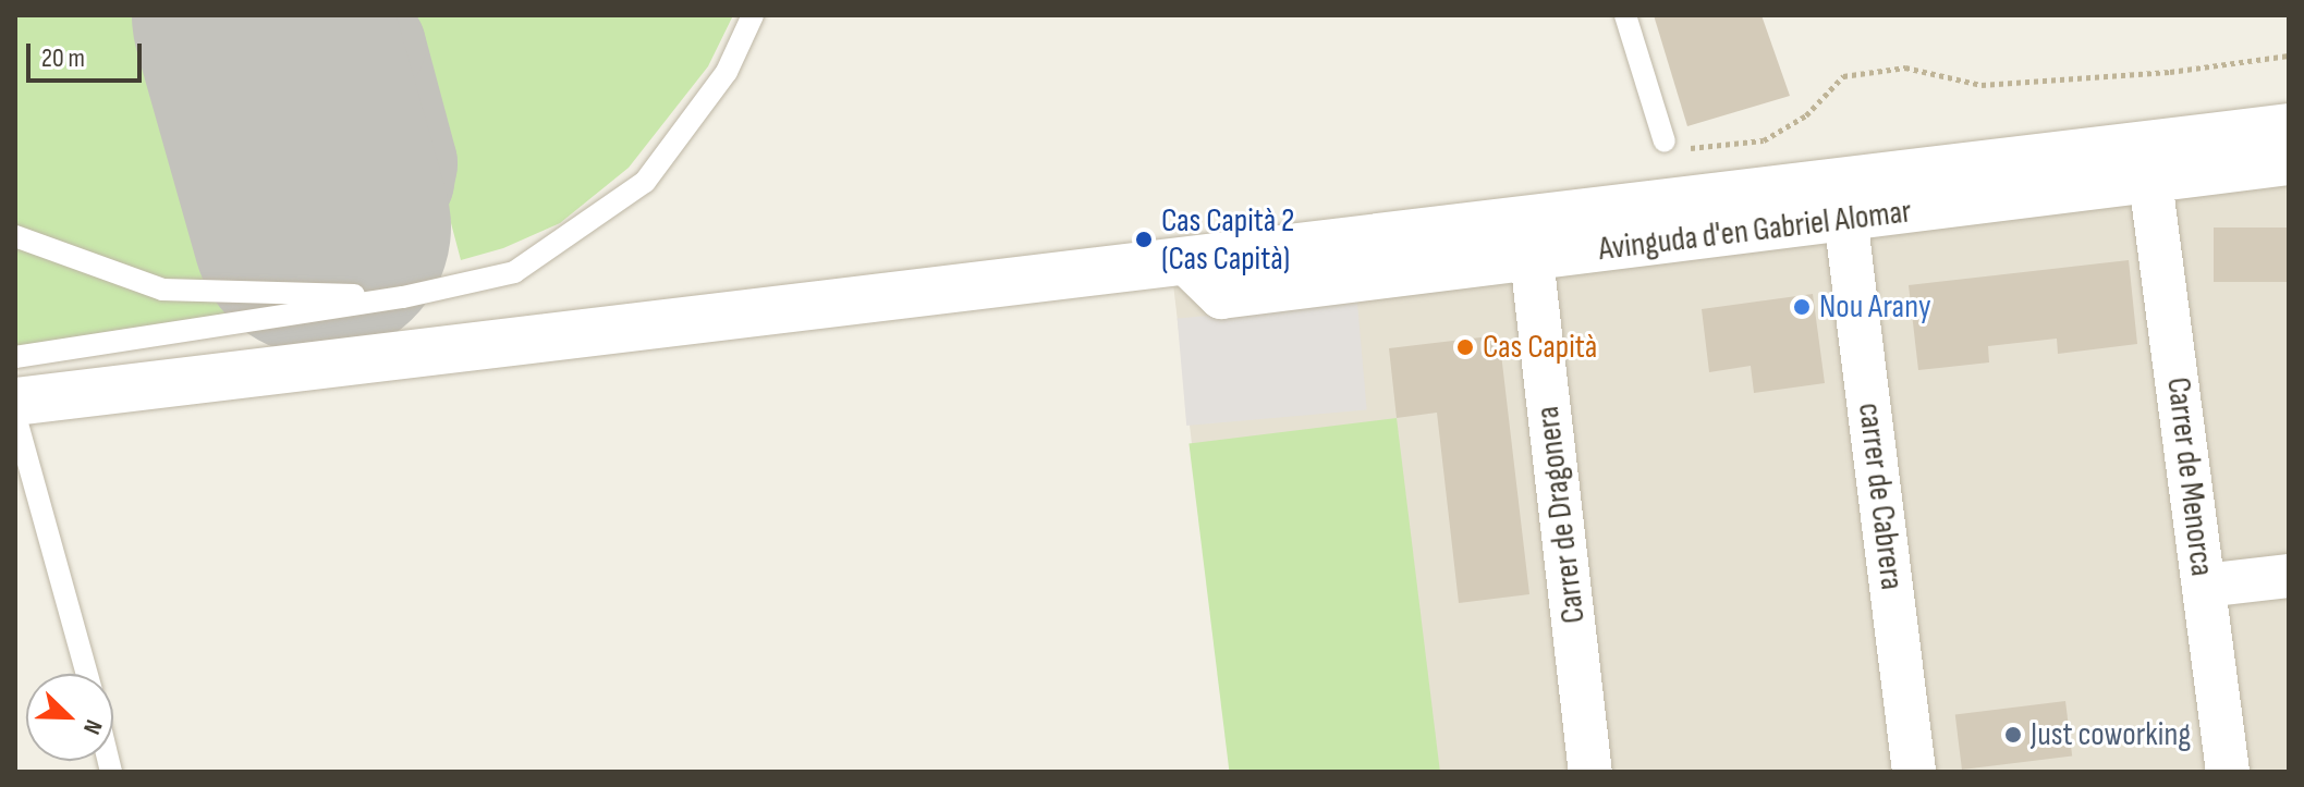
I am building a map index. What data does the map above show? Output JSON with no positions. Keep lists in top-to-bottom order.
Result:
{
  "streets": {
    "street": [
      "Avinguda d'en Gabriel Alomar",
      "Carrer de Menorca",
      "carrer de Cabrera",
      "Carrer de Dragonera"
    ]
  },
  "crossings": [
    ["Avinguda d'en Gabriel Alomar", "Carrer de Menorca"],
    ["Avinguda d'en Gabriel Alomar", "carrer de Cabrera"],
    ["Avinguda d'en Gabriel Alomar", "Carrer de Dragonera"]
  ],
  "places": [
    "Cas Capità 2 (Cas Capità)",
    "Nou Arany",
    "Cas Capità",
    "Just coworking"
  ],
  "scale_bar": "20 m",
  "north": "bottom right"
}
